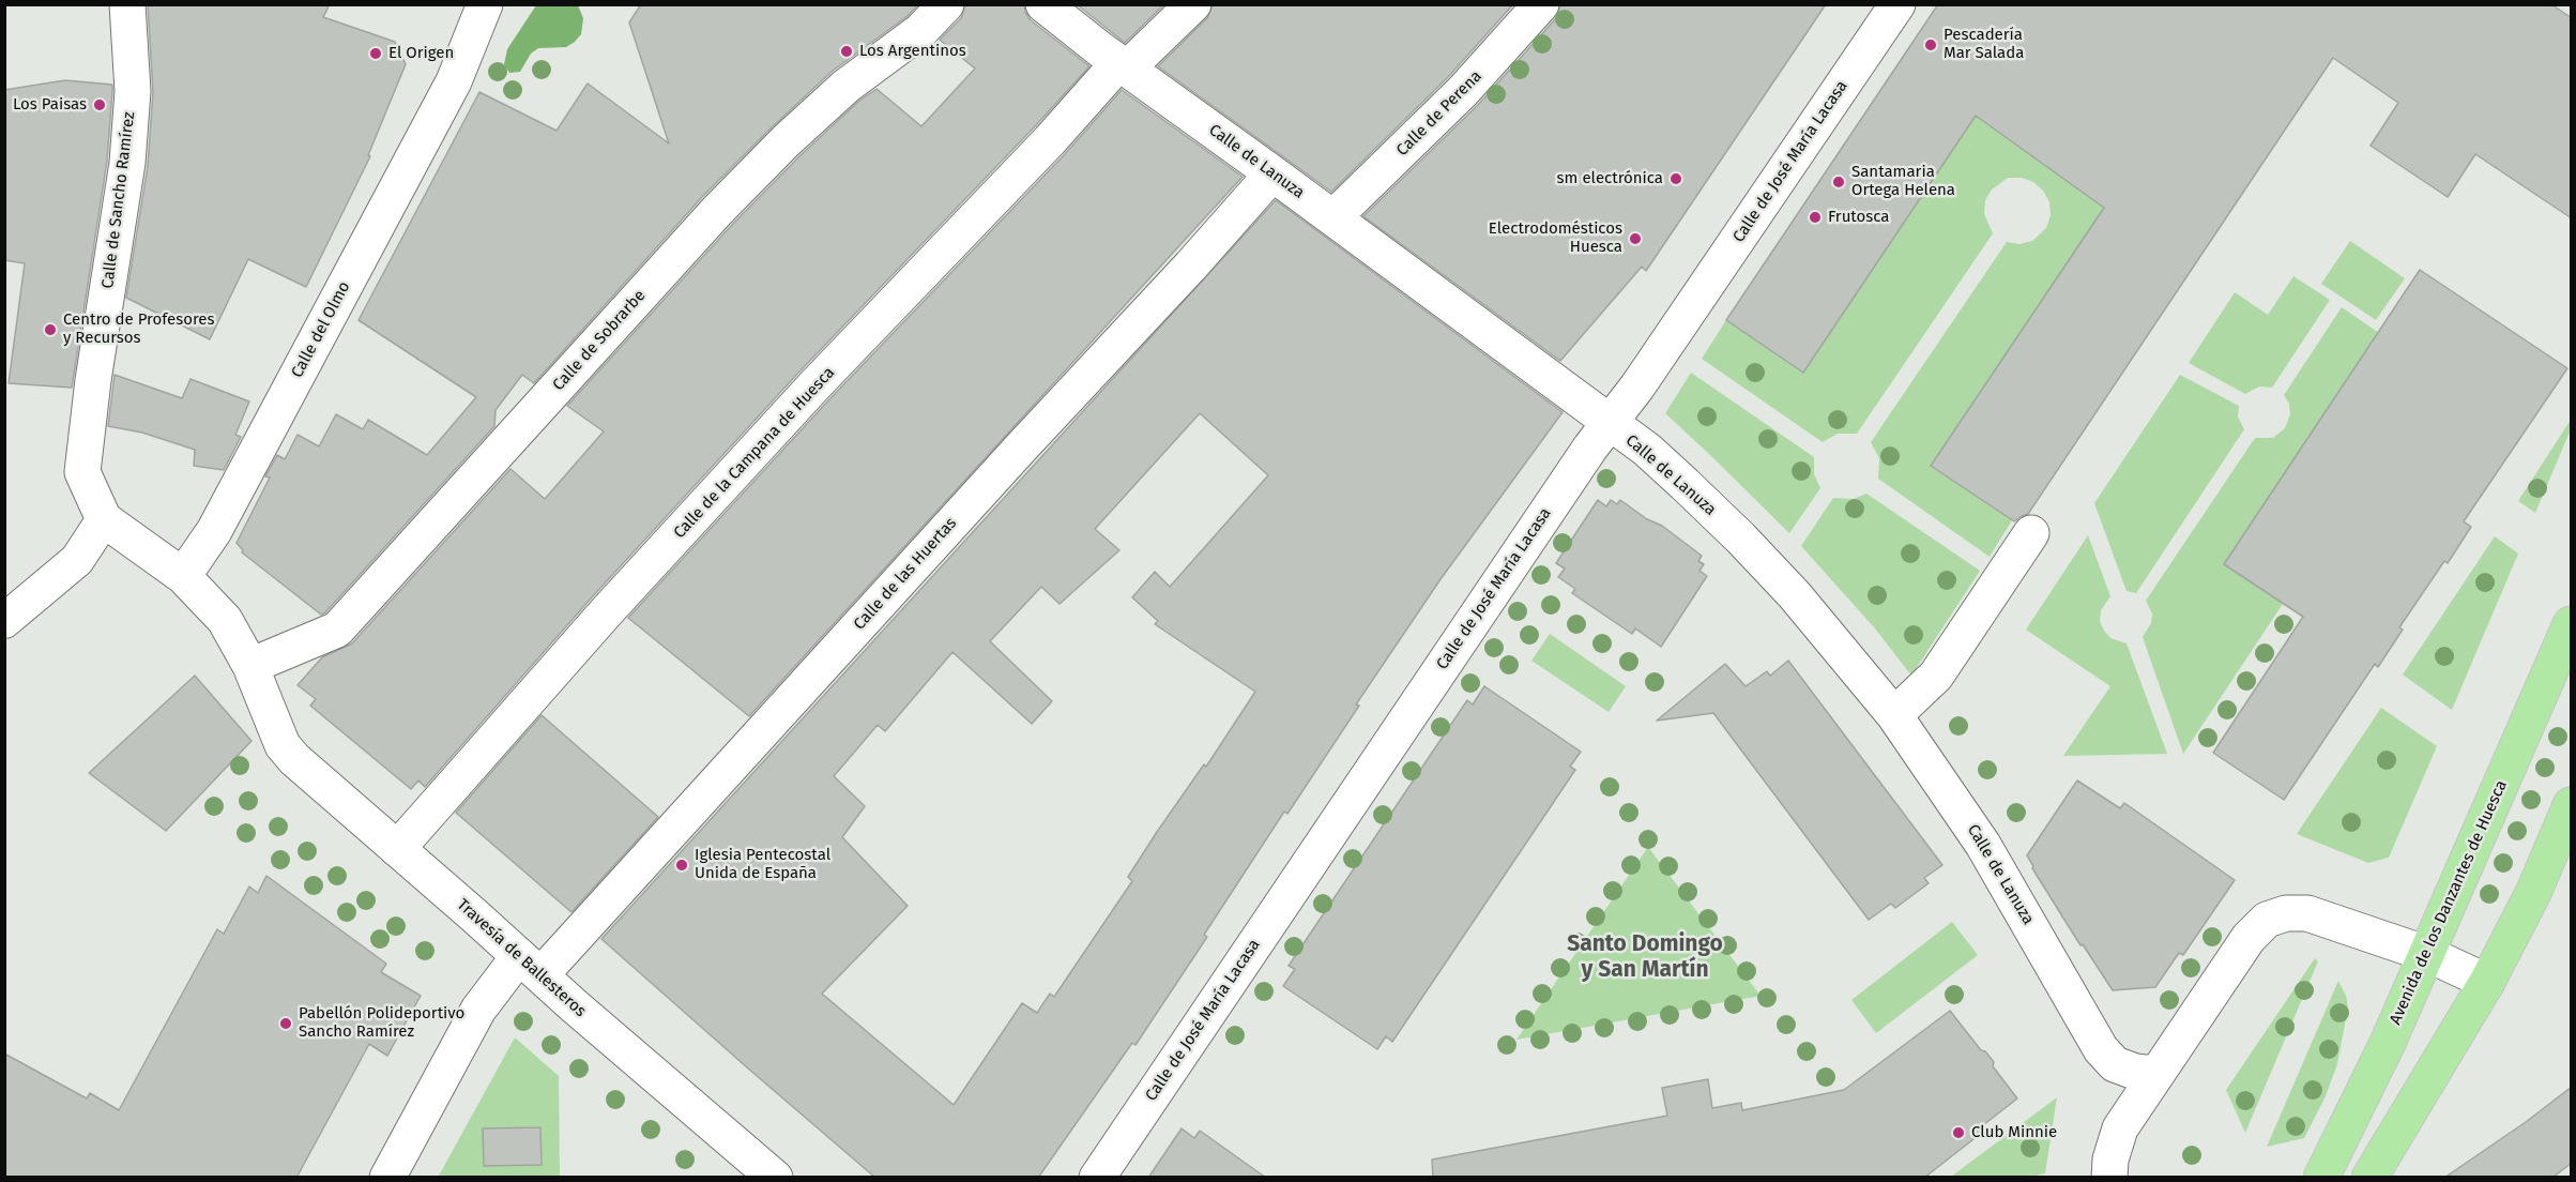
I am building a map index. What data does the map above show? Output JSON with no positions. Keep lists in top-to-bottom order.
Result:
{
  "streets": {
    "main road": ["Avenida de los Danzantes de Huesca"],
    "street": [
      "Calle de Perena",
      "Calle de Lanuza",
      "Calle de José María Lacasa",
      "Calle de Sancho Ramírez",
      "Calle del Olmo",
      "Calle de Sobrarbe",
      "Calle de la Campana de Huesca",
      "Calle de las Huertas",
      "Travesía de Ballesteros"
    ]
  },
  "crossings": [
    ["Calle de Perena", "Calle de Lanuza"],
    ["Calle de Lanuza", "Calle de José María Lacasa"],
    ["Calle de Lanuza", "Calle de la Campana de Huesca"],
    ["Calle de Lanuza", "Calle de las Huertas"],
    ["Calle de Sancho Ramírez", "Travesía de Ballesteros"],
    ["Calle del Olmo", "Travesía de Ballesteros"],
    ["Calle de Sobrarbe", "Travesía de Ballesteros"],
    ["Calle de la Campana de Huesca", "Travesía de Ballesteros"],
    ["Calle de las Huertas", "Travesía de Ballesteros"]
  ],
  "districts": ["Santo Domingo y San Martín"],
  "places": [
    "Pescadería Mar Salada",
    "Los Argentinos",
    "El Origen",
    "Los Paisas",
    "sm electrónica",
    "Santamaria Ortega Helena",
    "Frutosca",
    "Electrodomésticos Huesca",
    "Centro de Profesores y Recursos",
    "Iglesia Pentecostal Unida de España",
    "Pabellón Polideportivo Sancho Ramírez",
    "Club Minnie"
  ]
}
